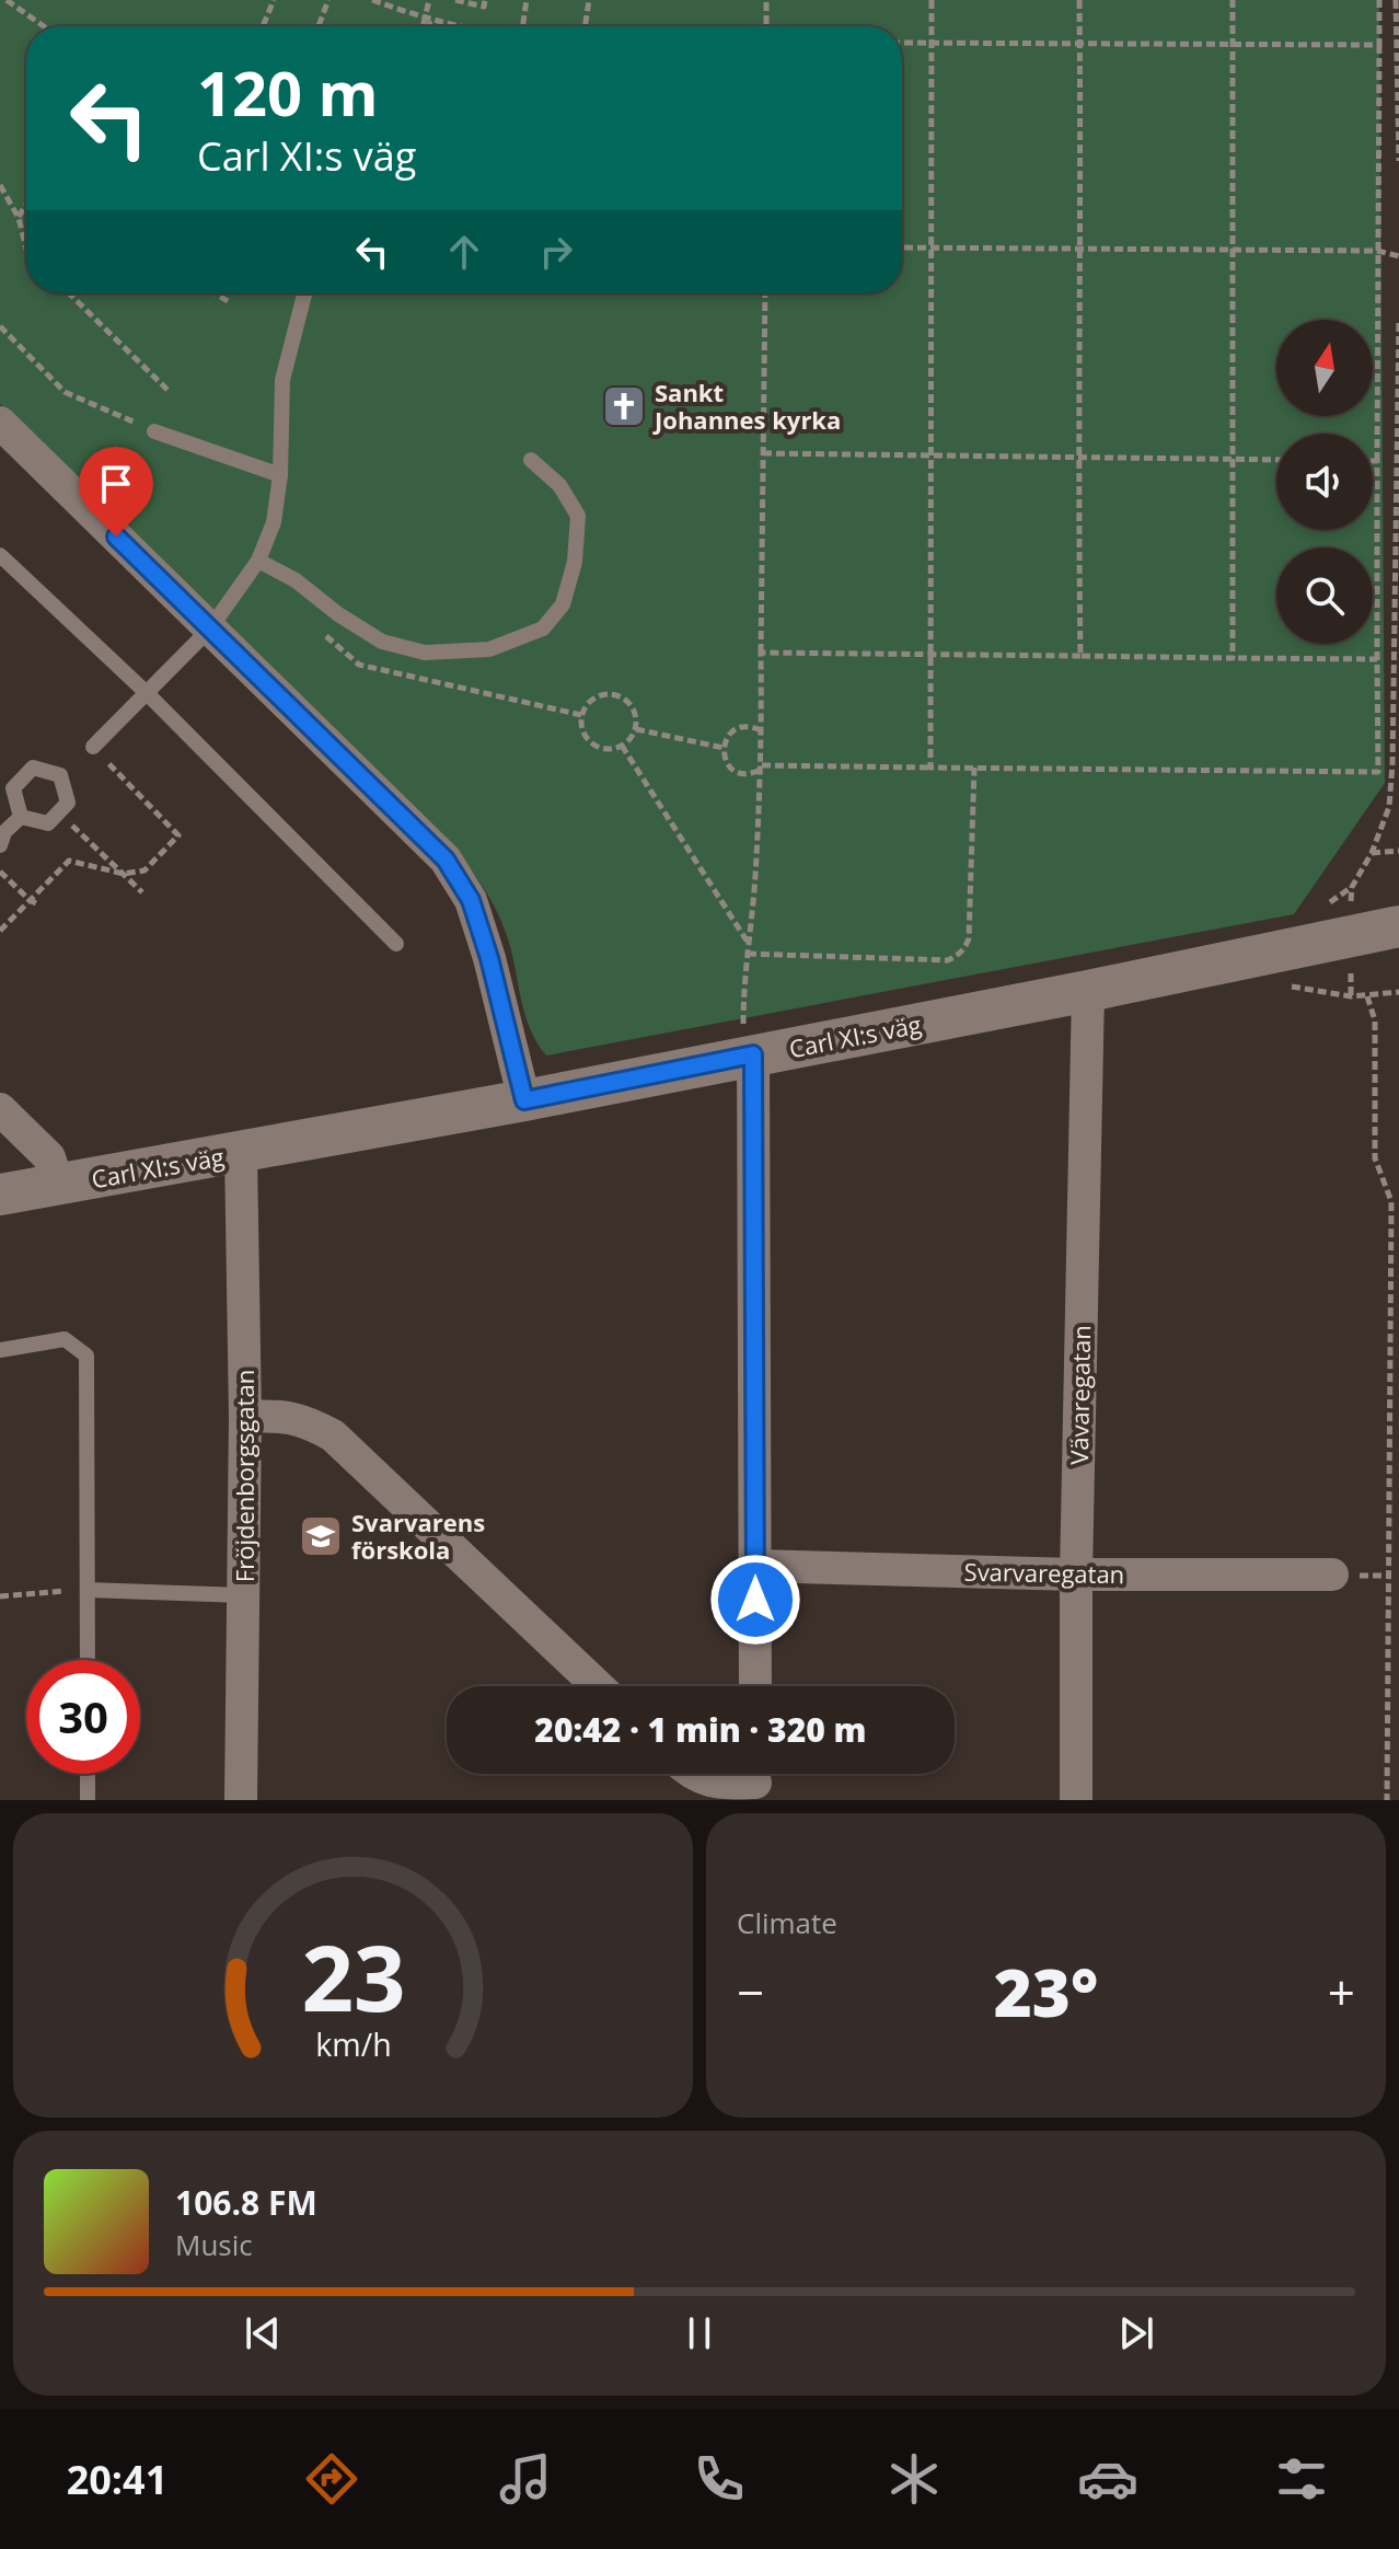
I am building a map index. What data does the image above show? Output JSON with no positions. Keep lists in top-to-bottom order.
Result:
{
  "streets": {
    "street": [
      "Carl XI:s väg",
      "Vävaregatan",
      "Fröjdenborgsgatan",
      "Svarvaregatan"
    ]
  },
  "crossings": [
    ["Carl XI:s väg", "Vävaregatan"],
    ["Carl XI:s väg", "Fröjdenborgsgatan"],
    ["Vävaregatan", "Svarvaregatan"]
  ],
  "places": {
    "church": ["Sankt Johannes kyrka"],
    "school or university": ["Svarvarens förskola"]
  },
  "north": "top",
  "page": {
    "turn": ["120 m", "Carl XI:s väg"],
    "limit": "30",
    "trip": "20:42 · 1 min · 320 m",
    "tile": "Climate",
    "heat": ["−", "23°", "+"],
    "song": ["106.8 FM", "Music"],
    "tabs": "20:41",
    "gauge": ["23", "km/h"]
  }
}
